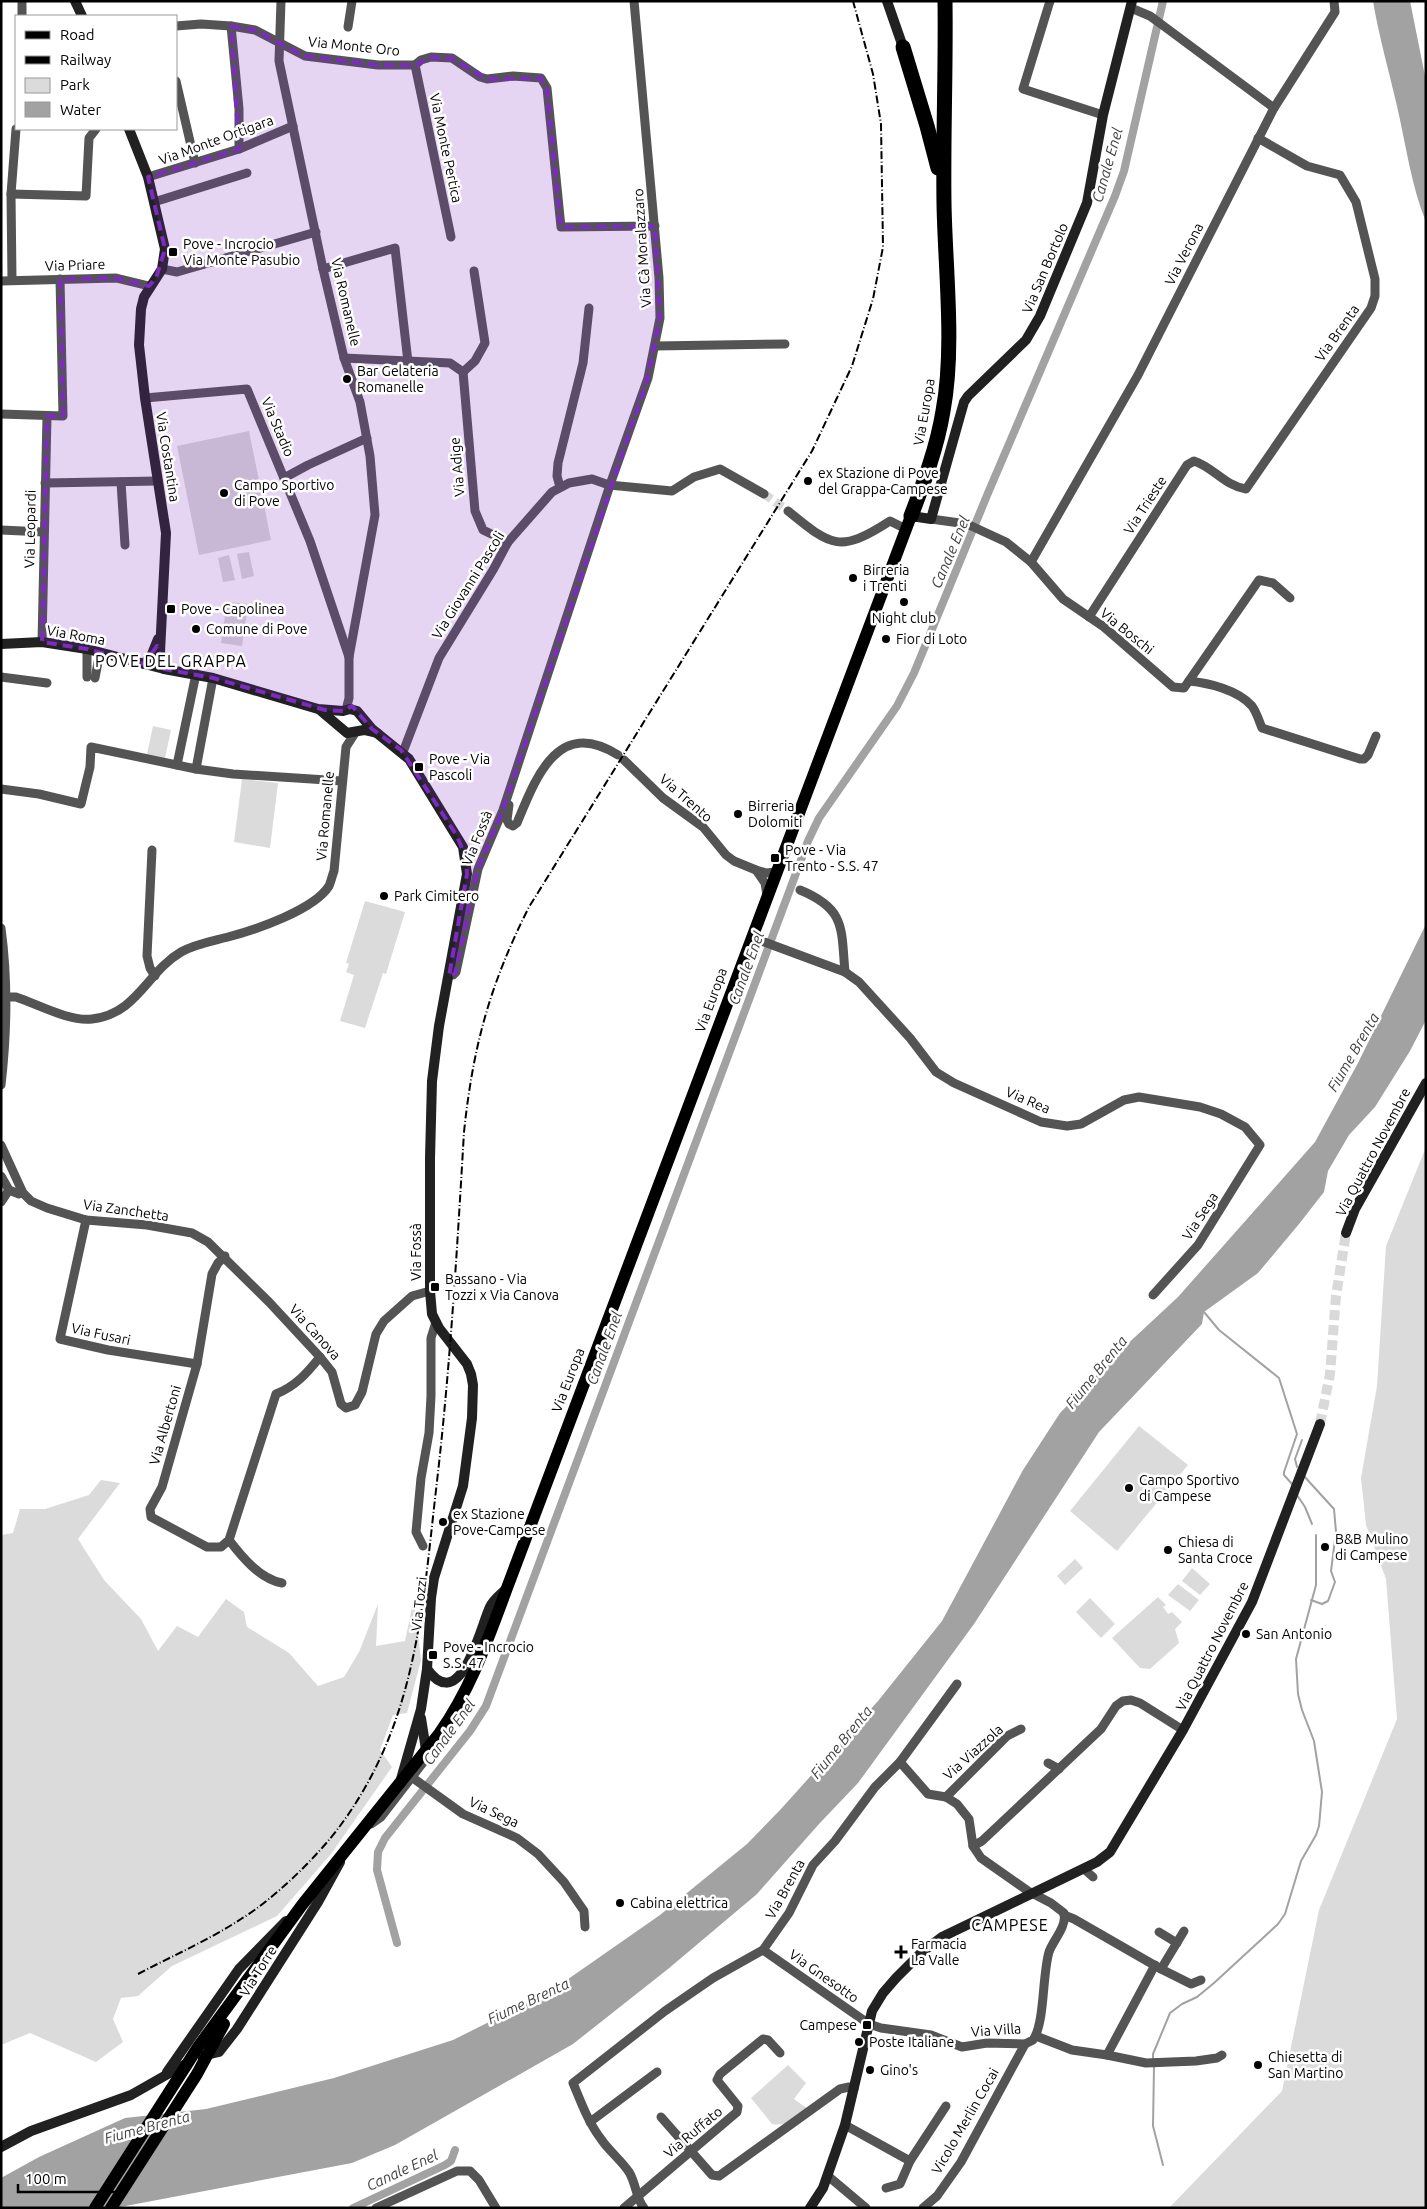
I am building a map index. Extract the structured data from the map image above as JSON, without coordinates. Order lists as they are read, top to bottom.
{
  "streets": {
    "highway": ["Via Europa"],
    "street": [
      "Via Monte Oro",
      "Via Monte Ortigara",
      "Via Monte Pertica",
      "Via Cà Moralazzaro",
      "Via Verona",
      "Via Priare",
      "Via San Bortolo",
      "Via Romanelle",
      "Via Brenta",
      "Via Stadio",
      "Via Costantina",
      "Via Adige",
      "Via Trieste",
      "Via Leopardi",
      "Via Giovanni Pascoli",
      "Via Boschi",
      "Via Roma",
      "Via Trento",
      "Via Fossà",
      "Via Rea",
      "Via Quattro Novembre",
      "Via Zanchetta",
      "Via Sega",
      "Via Canova",
      "Via Fusari",
      "Via Albertoni",
      "Via Tozzi",
      "Via Viazzola",
      "Via Torre",
      "Via Gnesotto",
      "Via Villa",
      "Vicolo Merlin Cocai",
      "Via Ruffato"
    ]
  },
  "crossings": [
    ["Via Monte Oro", "Via Monte Pertica"],
    ["Via Monte Oro", "Via Cà Moralazzaro"],
    ["Via Monte Oro", "Via Romanelle"],
    ["Via Monte Ortigara", "Via Romanelle"],
    ["Via Cà Moralazzaro", "Via Giovanni Pascoli"],
    ["Via Cà Moralazzaro", "Via Fossà"],
    ["Via Verona", "Via Brenta"],
    ["Via Verona", "Via Boschi"],
    ["Via Priare", "Via Costantina"],
    ["Via San Bortolo", "Via Boschi"],
    ["Via Romanelle", "Via Stadio"],
    ["Via Romanelle", "Via Roma"],
    ["Via Brenta", "Via Trieste"],
    ["Via Brenta", "Via Viazzola"],
    ["Via Brenta", "Via Gnesotto"],
    ["Via Europa", "Via Boschi"],
    ["Via Europa", "Via Trento"],
    ["Via Europa", "Via Rea"],
    ["Via Europa", "Via Torre"],
    ["Via Stadio", "Via Costantina"],
    ["Via Costantina", "Via Roma"],
    ["Via Adige", "Via Giovanni Pascoli"],
    ["Via Trieste", "Via Boschi"],
    ["Via Leopardi", "Via Roma"],
    ["Via Giovanni Pascoli", "Via Roma"],
    ["Via Giovanni Pascoli", "Via Fossà"],
    ["Via Roma", "Via Fossà"],
    ["Via Trento", "Via Fossà"],
    ["Via Fossà", "Via Canova"],
    ["Via Fossà", "Via Tozzi"],
    ["Via Rea", "Via Sega"],
    ["Via Quattro Novembre", "Via Gnesotto"],
    ["Via Quattro Novembre", "Via Villa"],
    ["Via Zanchetta", "Via Canova"],
    ["Via Zanchetta", "Via Fusari"],
    ["Via Zanchetta", "Via Albertoni"],
    ["Via Canova", "Via Albertoni"],
    ["Via Fusari", "Via Albertoni"],
    ["Via Gnesotto", "Via Villa"],
    ["Via Villa", "Vicolo Merlin Cocai"]
  ],
  "districts": ["POVE DEL GRAPPA", "CAMPESE"],
  "water": ["Canale Enel", "Fiume Brenta"],
  "places": {
    "transit": [
      "Pove - Incrocio Via Monte Pasubio",
      "Pove - Capolinea",
      "Pove - Via Pascoli",
      "Pove - Via Trento - S.S. 47",
      "Bassano - Via Tozzi x Via Canova",
      "Pove - Incrocio S.S. 47",
      "Campese"
    ],
    "other": [
      "Bar Gelateria Romanelle",
      "ex Stazione di Pove del Grappa-Campese",
      "Campo Sportivo di Pove",
      "Birreria i Trenti",
      "Night club",
      "Comune di Pove",
      "Fior di Loto",
      "Birreria Dolomiti",
      "Park Cimitero",
      "Campo Sportivo di Campese",
      "ex Stazione Pove-Campese",
      "B&B Mulino di Campese",
      "Chiesa di Santa Croce",
      "San Antonio",
      "Cabina elettrica",
      "Poste Italiane",
      "Chiesetta di San Martino",
      "Gino's"
    ],
    "health": ["Farmacia La Valle"]
  },
  "legend": [
    "Road",
    "Railway",
    "Park",
    "Water"
  ],
  "scale_bar": "100 m"
}
